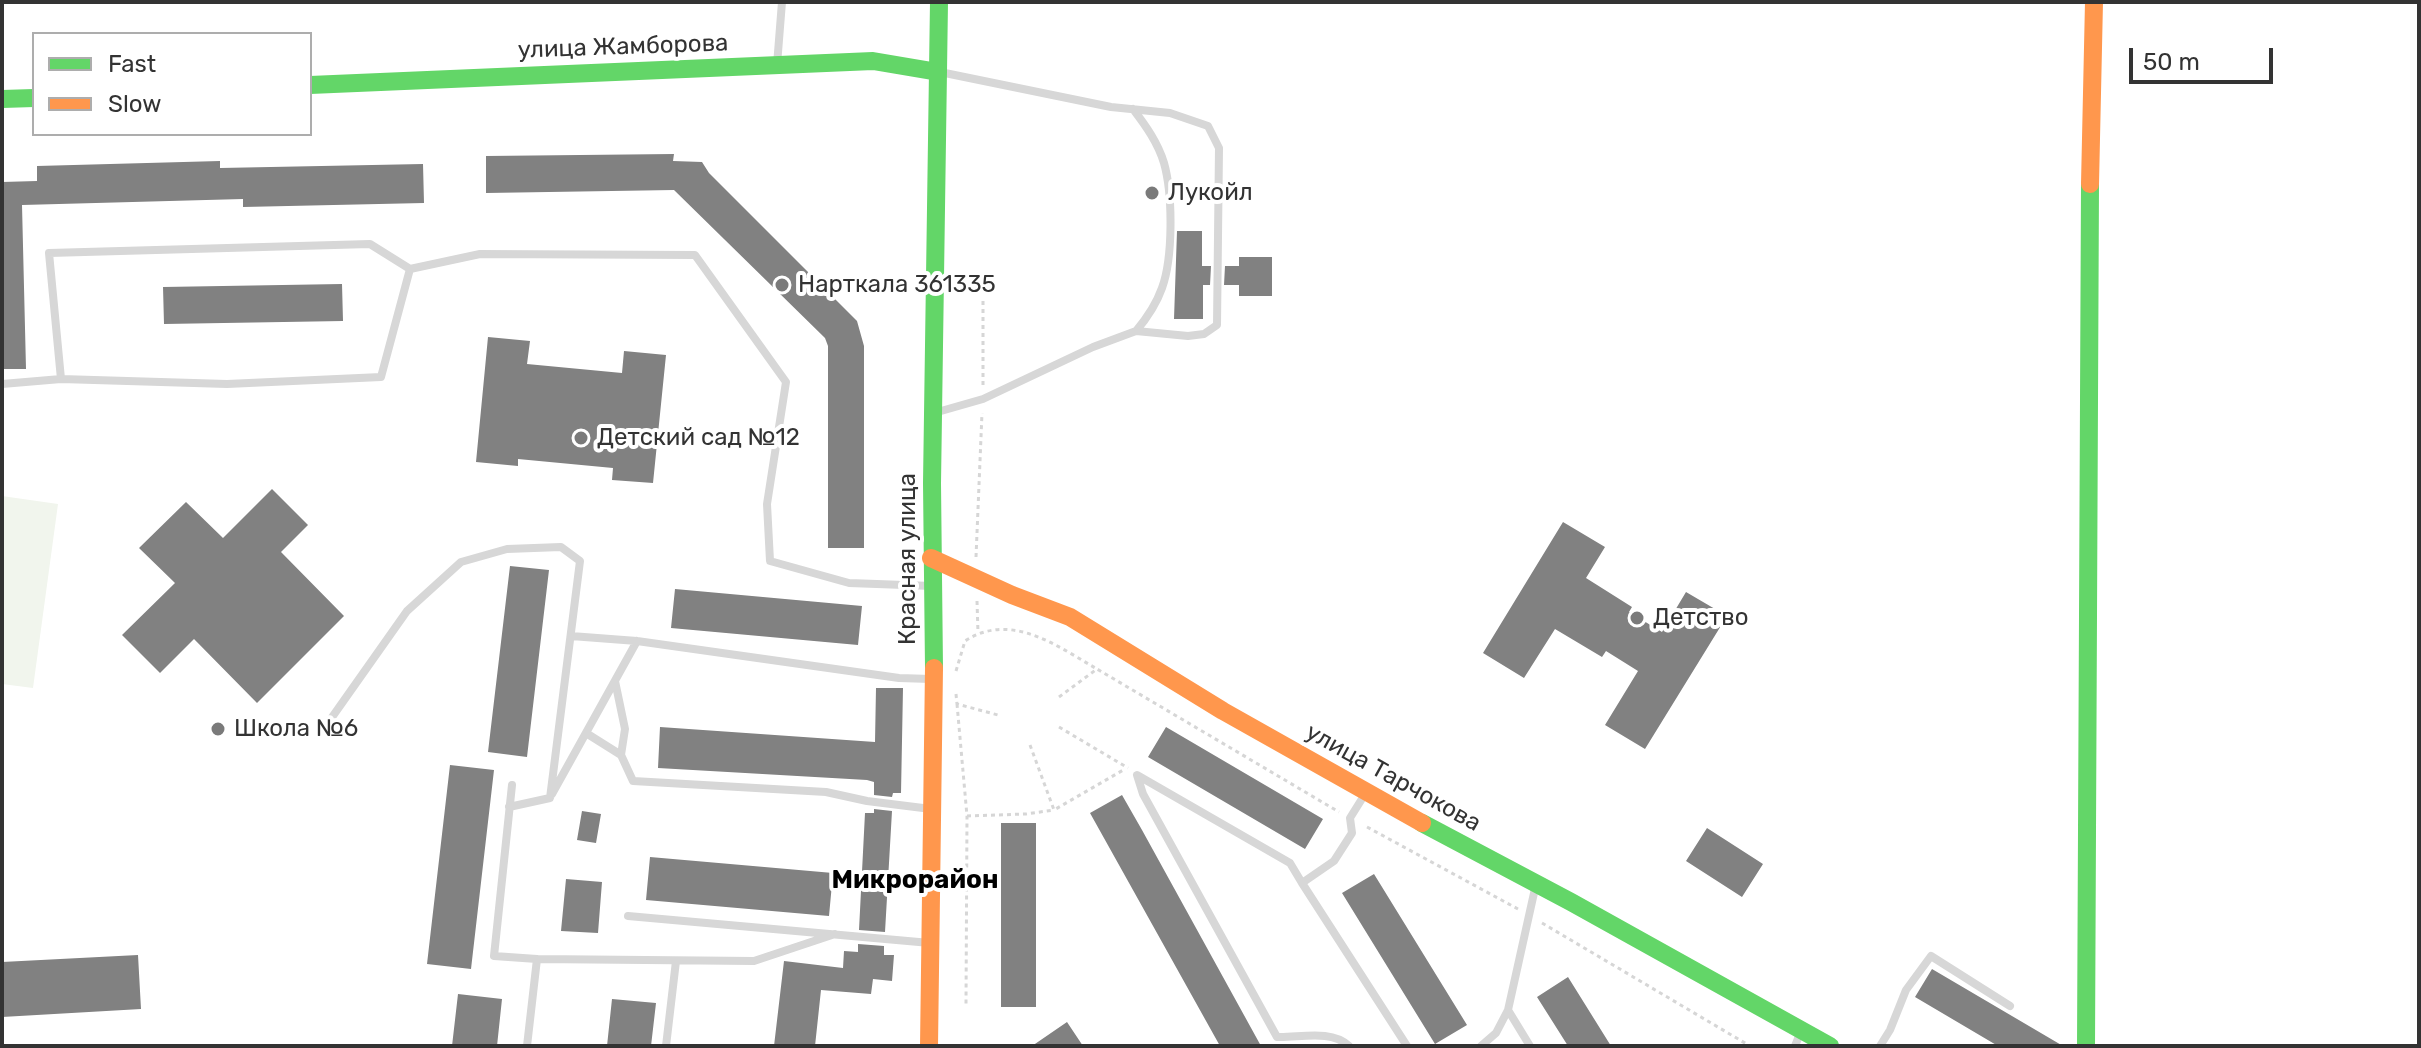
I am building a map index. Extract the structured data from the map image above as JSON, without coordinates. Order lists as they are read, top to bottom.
{
  "streets": {
    "street": ["улица Жамборова", "Красная улица", "улица Тарчокова"]
  },
  "crossings": [
    ["улица Жамборова", "Красная улица"],
    ["Красная улица", "улица Тарчокова"]
  ],
  "districts": ["Микрорайон"],
  "places": [
    "Лукойл",
    "Нарткала 361335",
    "Детский сад №12",
    "Детство",
    "Школа №6"
  ],
  "legend": ["Fast", "Slow"],
  "scale_bar": "50 m"
}
